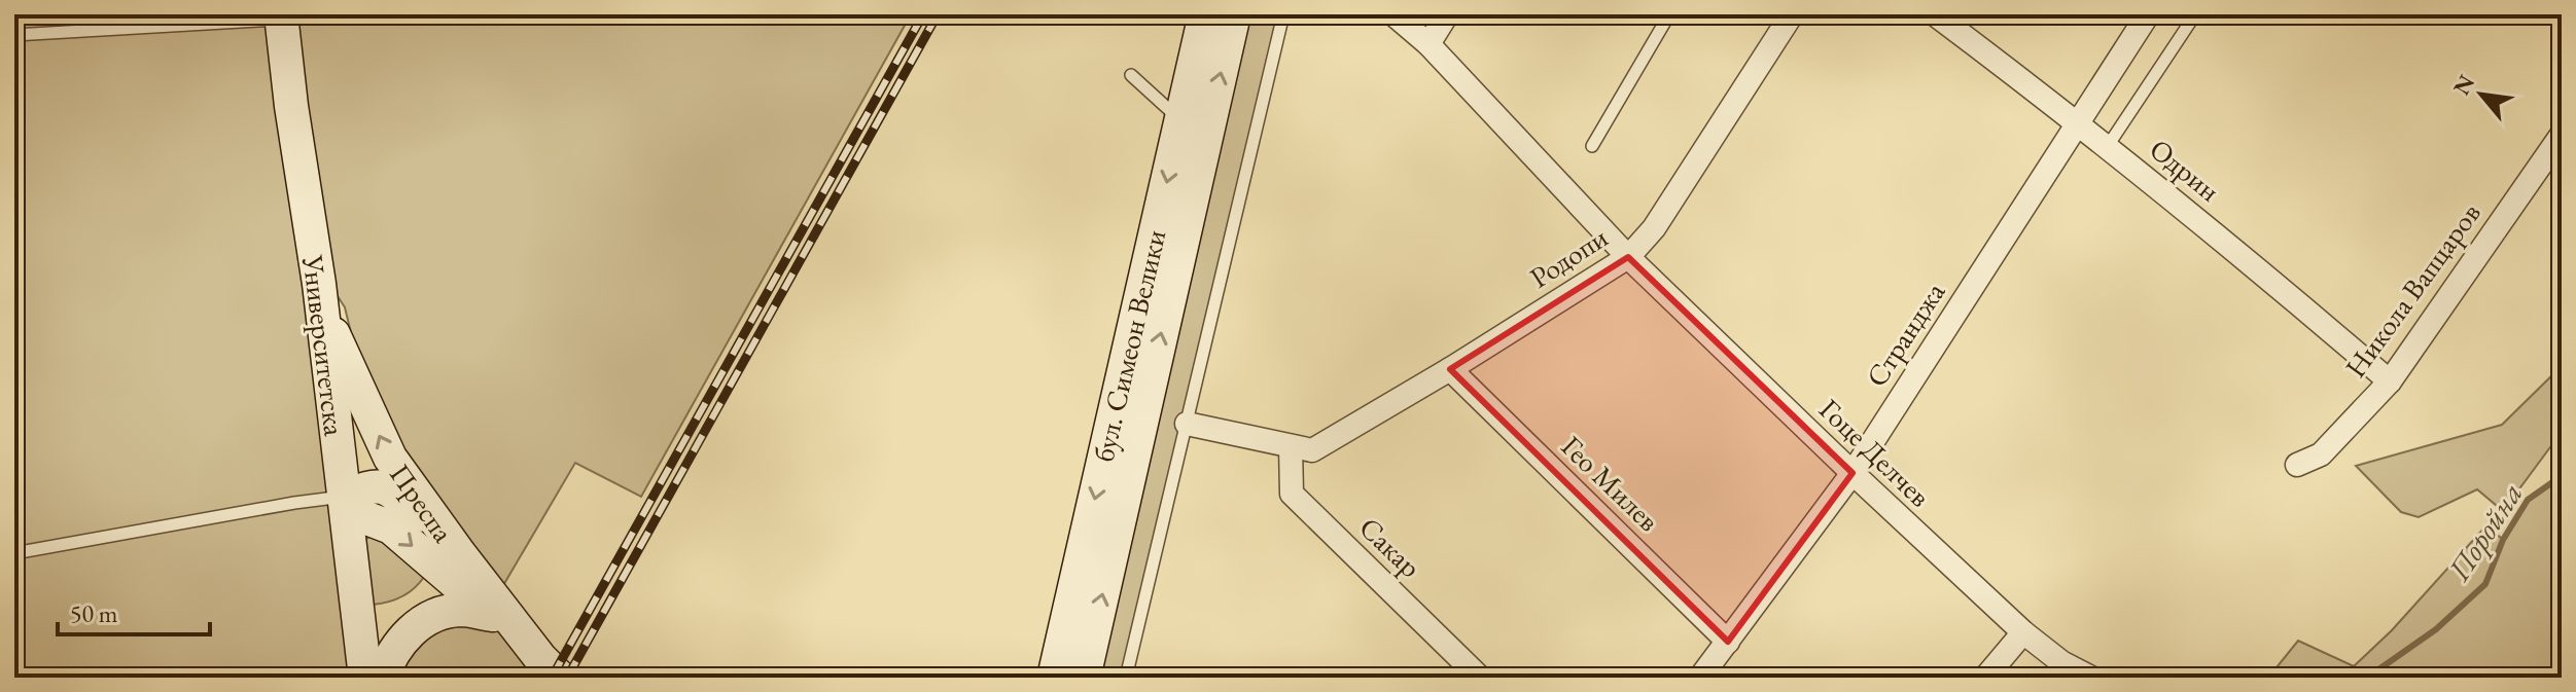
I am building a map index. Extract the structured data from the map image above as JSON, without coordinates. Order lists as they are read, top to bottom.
{
  "streets": {
    "street": [
      "Одрин",
      "Родопи",
      "Никола Вапцаров",
      "Странджа",
      "Университетска",
      "бул. Симеон Велики",
      "Гоце Делчев",
      "Гео Милев",
      "Преспа",
      "Сакар"
    ]
  },
  "crossings": [
    ["Одрин", "Никола Вапцаров"],
    ["Одрин", "Странджа"],
    ["Родопи", "Гоце Делчев"],
    ["Родопи", "Гео Милев"],
    ["Родопи", "Сакар"],
    ["Странджа", "Гоце Делчев"],
    ["Странджа", "Гео Милев"],
    ["Университетска", "Преспа"]
  ],
  "water": ["Поройна"],
  "scale_bar": "50 m",
  "north": "top left"
}
